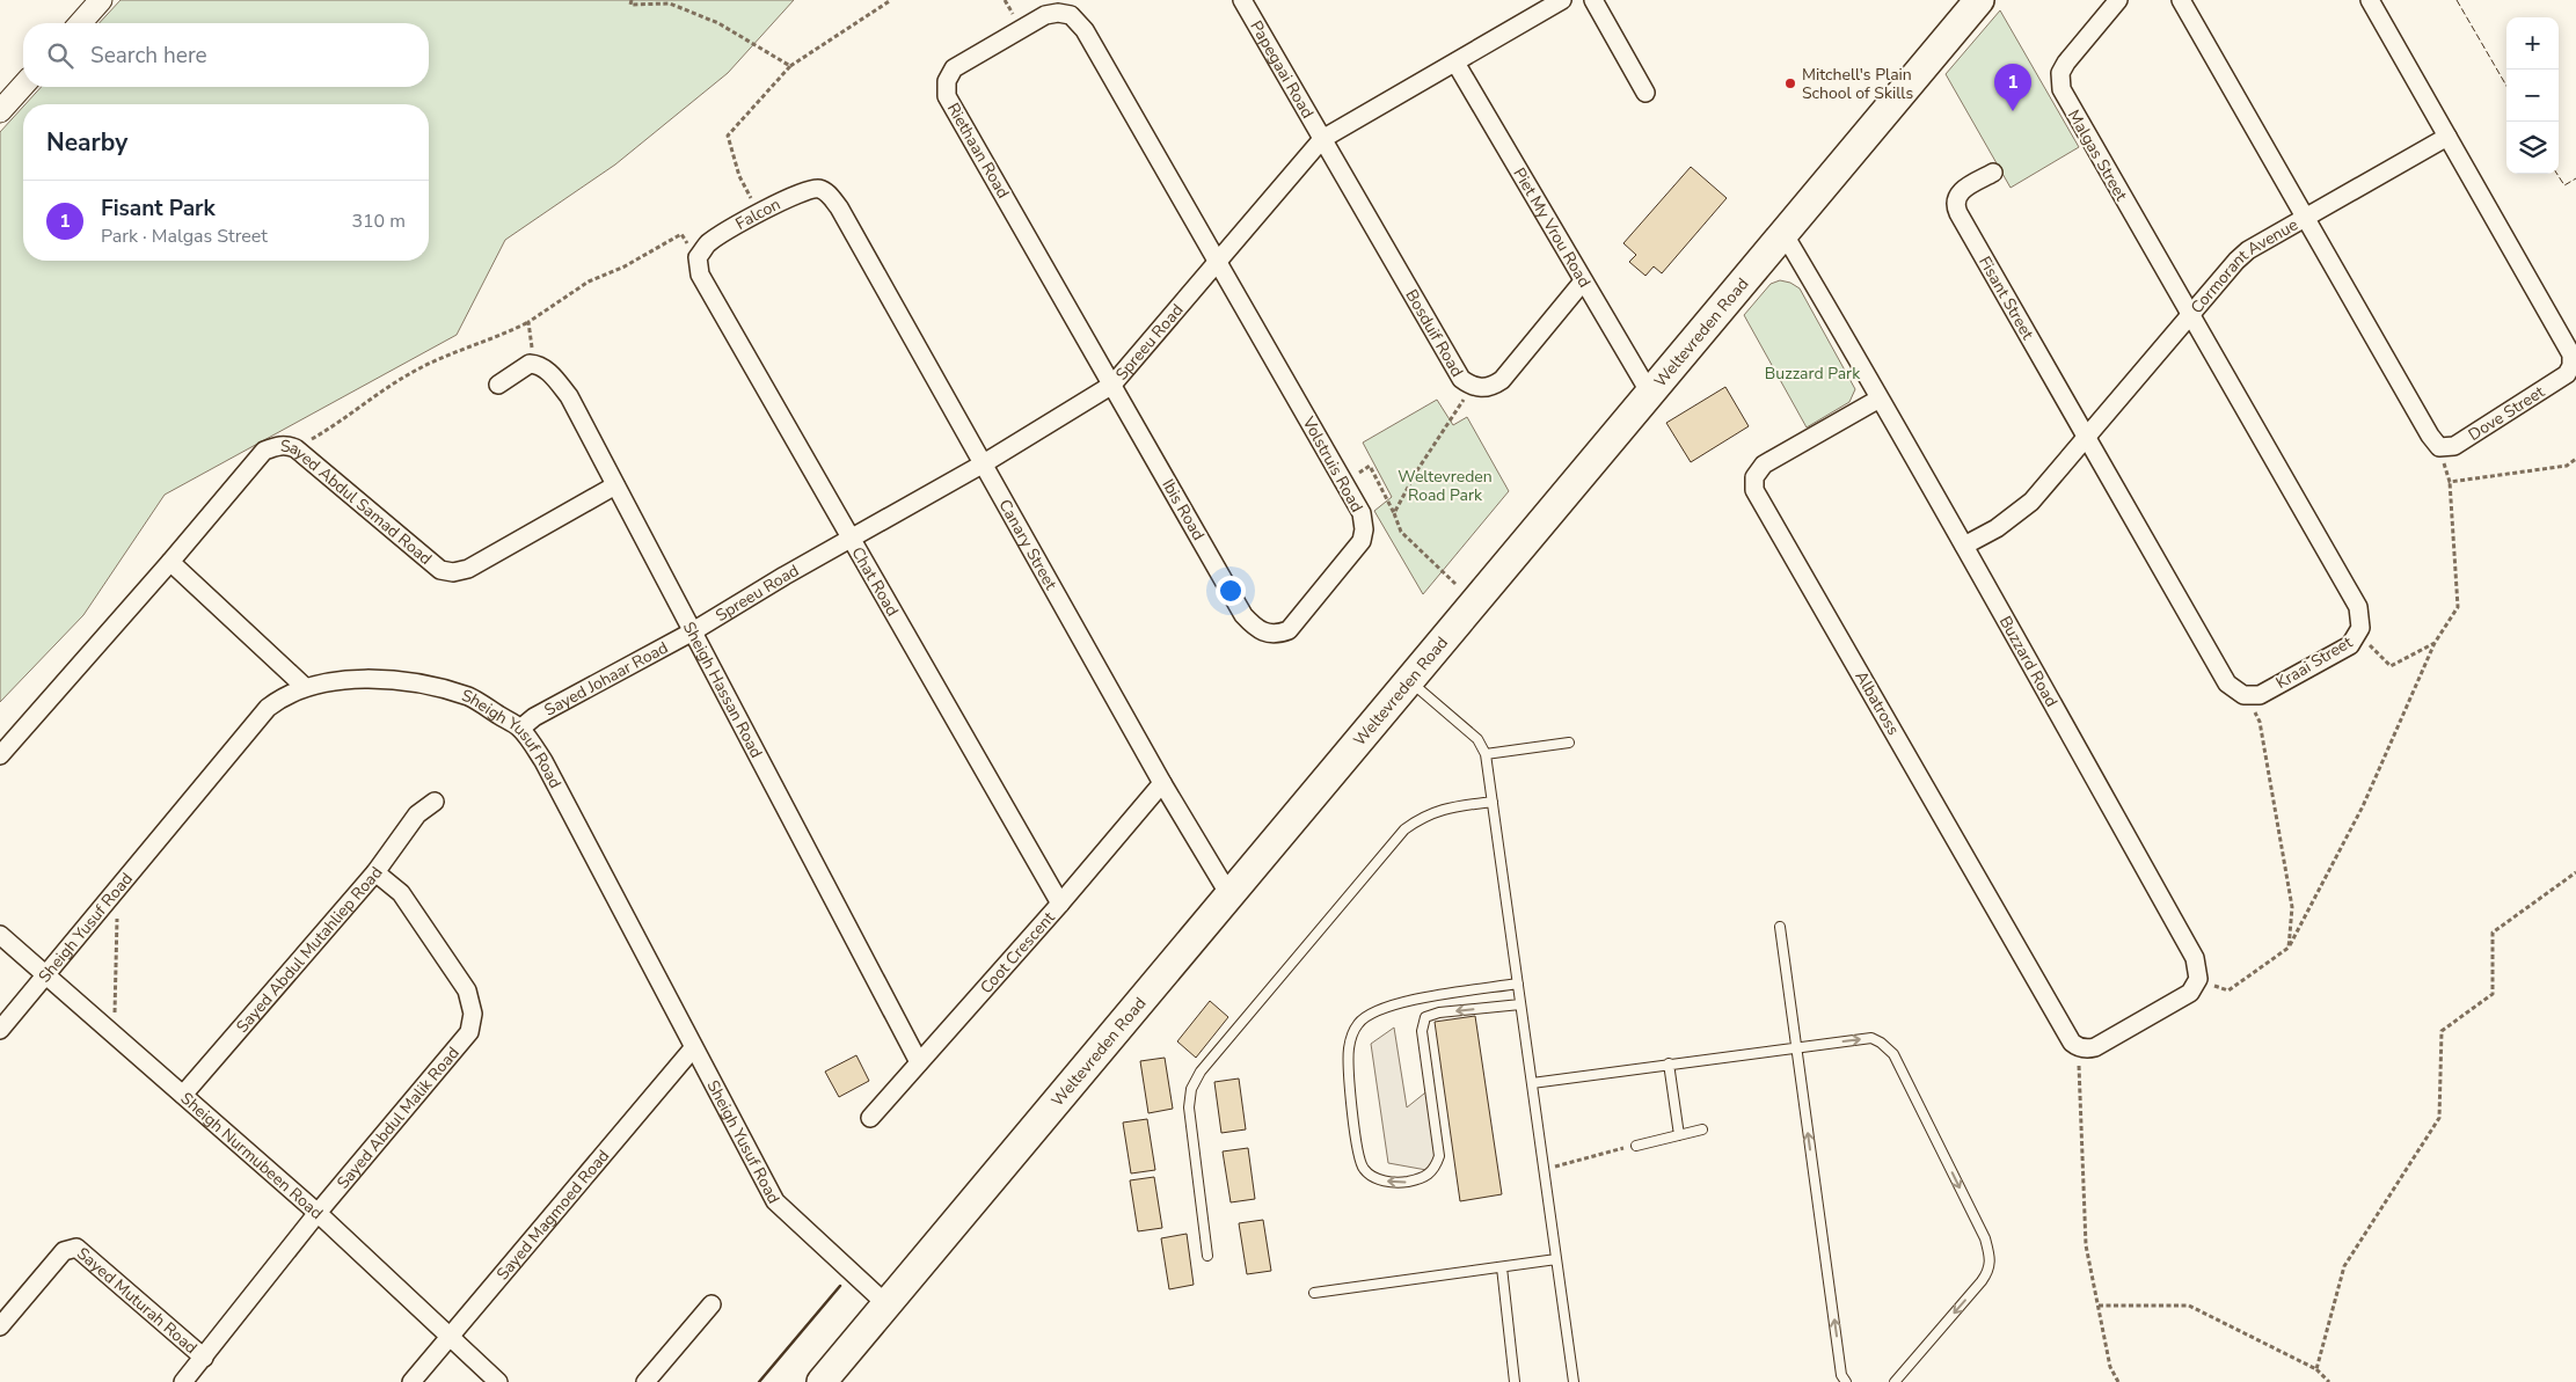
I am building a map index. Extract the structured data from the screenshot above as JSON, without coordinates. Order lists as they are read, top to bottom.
{
  "streets": {
    "main road": ["Weltevreden Road"],
    "street": [
      "Papegaai Road",
      "Riethaan Road",
      "Malgas Street",
      "Falcon",
      "Piet My Vrou Road",
      "Cormorant Avenue",
      "Fisant Street",
      "Bosduif Road",
      "Spreeu Road",
      "Dove Street",
      "Volstruis Road",
      "Sayed Abdul Samad Road",
      "Ibis Road",
      "Canary Street",
      "Chat Road",
      "Buzzard Road",
      "Kraai Street",
      "Sayed Johaar Road",
      "Sheigh Hassan Road",
      "Albatross",
      "Sheigh Yusuf Road",
      "Sayed Abdul Mutahliep Road",
      "Coot Crescent",
      "Sayed Abdul Malik Road",
      "Sheigh Nurmubeen Road",
      "Sayed Magmoed Road",
      "Sayed Muturah Road"
    ]
  },
  "crossings": [
    ["Papegaai Road", "Bosduif Road"],
    ["Papegaai Road", "Spreeu Road"],
    ["Riethaan Road", "Spreeu Road"],
    ["Riethaan Road", "Volstruis Road"],
    ["Riethaan Road", "Ibis Road"],
    ["Malgas Street", "Cormorant Avenue"],
    ["Malgas Street", "Kraai Street"],
    ["Falcon", "Canary Street"],
    ["Falcon", "Chat Road"],
    ["Piet My Vrou Road", "Weltevreden Road"],
    ["Piet My Vrou Road", "Bosduif Road"],
    ["Piet My Vrou Road", "Spreeu Road"],
    ["Cormorant Avenue", "Fisant Street"],
    ["Cormorant Avenue", "Dove Street"],
    ["Cormorant Avenue", "Buzzard Road"],
    ["Cormorant Avenue", "Kraai Street"],
    ["Weltevreden Road", "Canary Street"],
    ["Weltevreden Road", "Buzzard Road"],
    ["Weltevreden Road", "Sheigh Yusuf Road"],
    ["Bosduif Road", "Spreeu Road"],
    ["Spreeu Road", "Volstruis Road"],
    ["Spreeu Road", "Ibis Road"],
    ["Spreeu Road", "Canary Street"],
    ["Spreeu Road", "Chat Road"],
    ["Spreeu Road", "Sayed Johaar Road"],
    ["Spreeu Road", "Sheigh Hassan Road"],
    ["Volstruis Road", "Ibis Road"],
    ["Sayed Abdul Samad Road", "Sheigh Hassan Road"],
    ["Canary Street", "Coot Crescent"],
    ["Chat Road", "Coot Crescent"],
    ["Buzzard Road", "Albatross"],
    ["Sayed Johaar Road", "Sheigh Hassan Road"],
    ["Sayed Johaar Road", "Sheigh Yusuf Road"],
    ["Sheigh Hassan Road", "Coot Crescent"],
    ["Sheigh Yusuf Road", "Sheigh Nurmubeen Road"],
    ["Sheigh Yusuf Road", "Sayed Magmoed Road"],
    ["Sayed Abdul Mutahliep Road", "Sayed Abdul Malik Road"],
    ["Sayed Abdul Mutahliep Road", "Sheigh Nurmubeen Road"],
    ["Sayed Abdul Malik Road", "Sheigh Nurmubeen Road"],
    ["Sayed Abdul Malik Road", "Sayed Muturah Road"],
    ["Sheigh Nurmubeen Road", "Sayed Magmoed Road"]
  ],
  "parks": ["Buzzard Park", "Weltevreden Road Park"],
  "places": ["Mitchell's Plain School of Skills"],
  "page": {
    "map_buttons": ["+", "−"],
    "search": "Search here",
    "pins": "1",
    "heading": "Nearby",
    "list": [
      {
        "mark": "1",
        "name": "Fisant Park",
        "note": "Park · Malgas Street",
        "value": "310 m"
      }
    ]
  }
}
